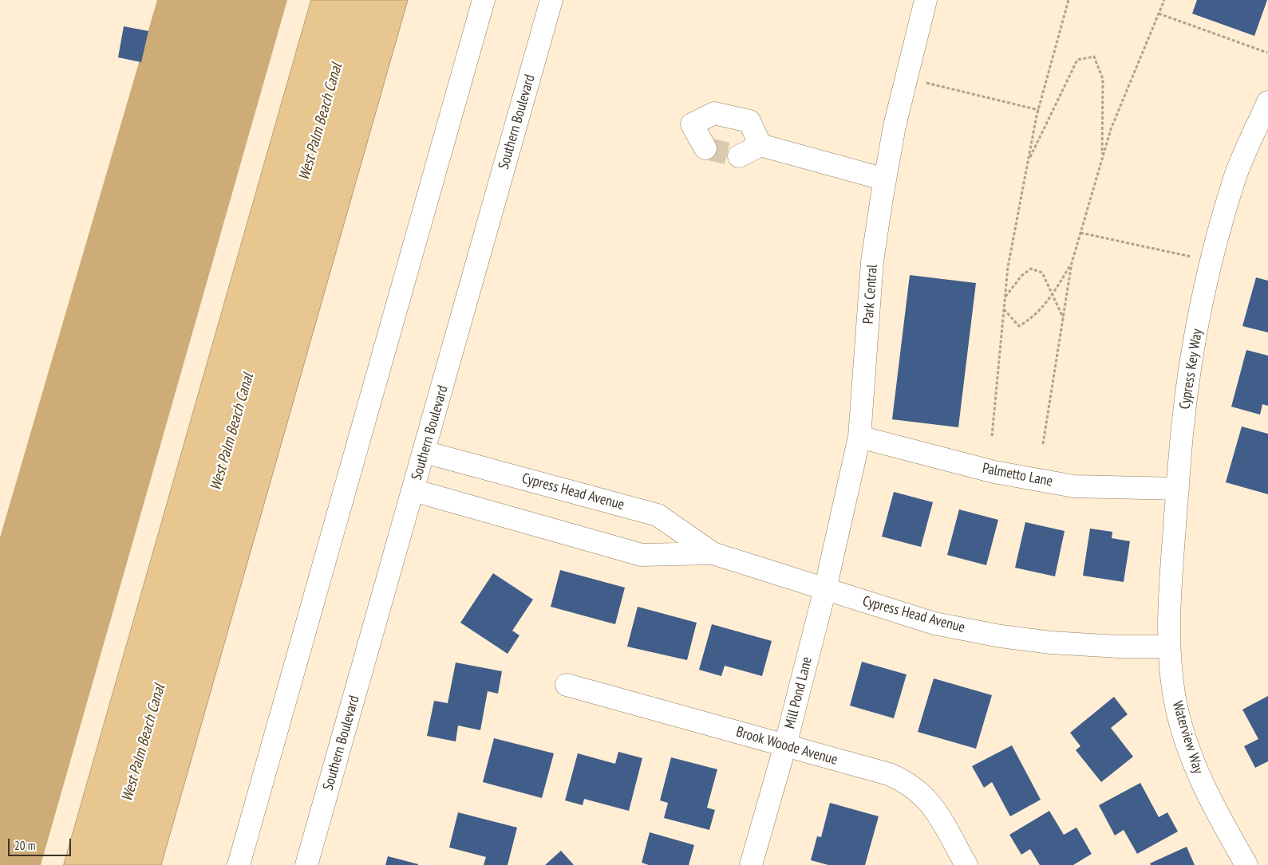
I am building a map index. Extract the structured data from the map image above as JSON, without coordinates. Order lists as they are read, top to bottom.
{
  "streets": {
    "main road": [
      "Southern Boulevard",
      "Park Central",
      "Cypress Key Way",
      "Palmetto Lane",
      "Cypress Head Avenue",
      "Mill Pond Lane",
      "Waterview Way",
      "Brook Woode Avenue"
    ]
  },
  "crossings": [
    ["Southern Boulevard", "Cypress Head Avenue"],
    ["Park Central", "Palmetto Lane"],
    ["Park Central", "Cypress Head Avenue"],
    ["Park Central", "Mill Pond Lane"],
    ["Cypress Key Way", "Palmetto Lane"],
    ["Cypress Key Way", "Cypress Head Avenue"],
    ["Cypress Key Way", "Waterview Way"],
    ["Cypress Head Avenue", "Mill Pond Lane"],
    ["Cypress Head Avenue", "Waterview Way"],
    ["Mill Pond Lane", "Brook Woode Avenue"]
  ],
  "water": ["West Palm Beach Canal"],
  "scale_bar": "20 m"
}
